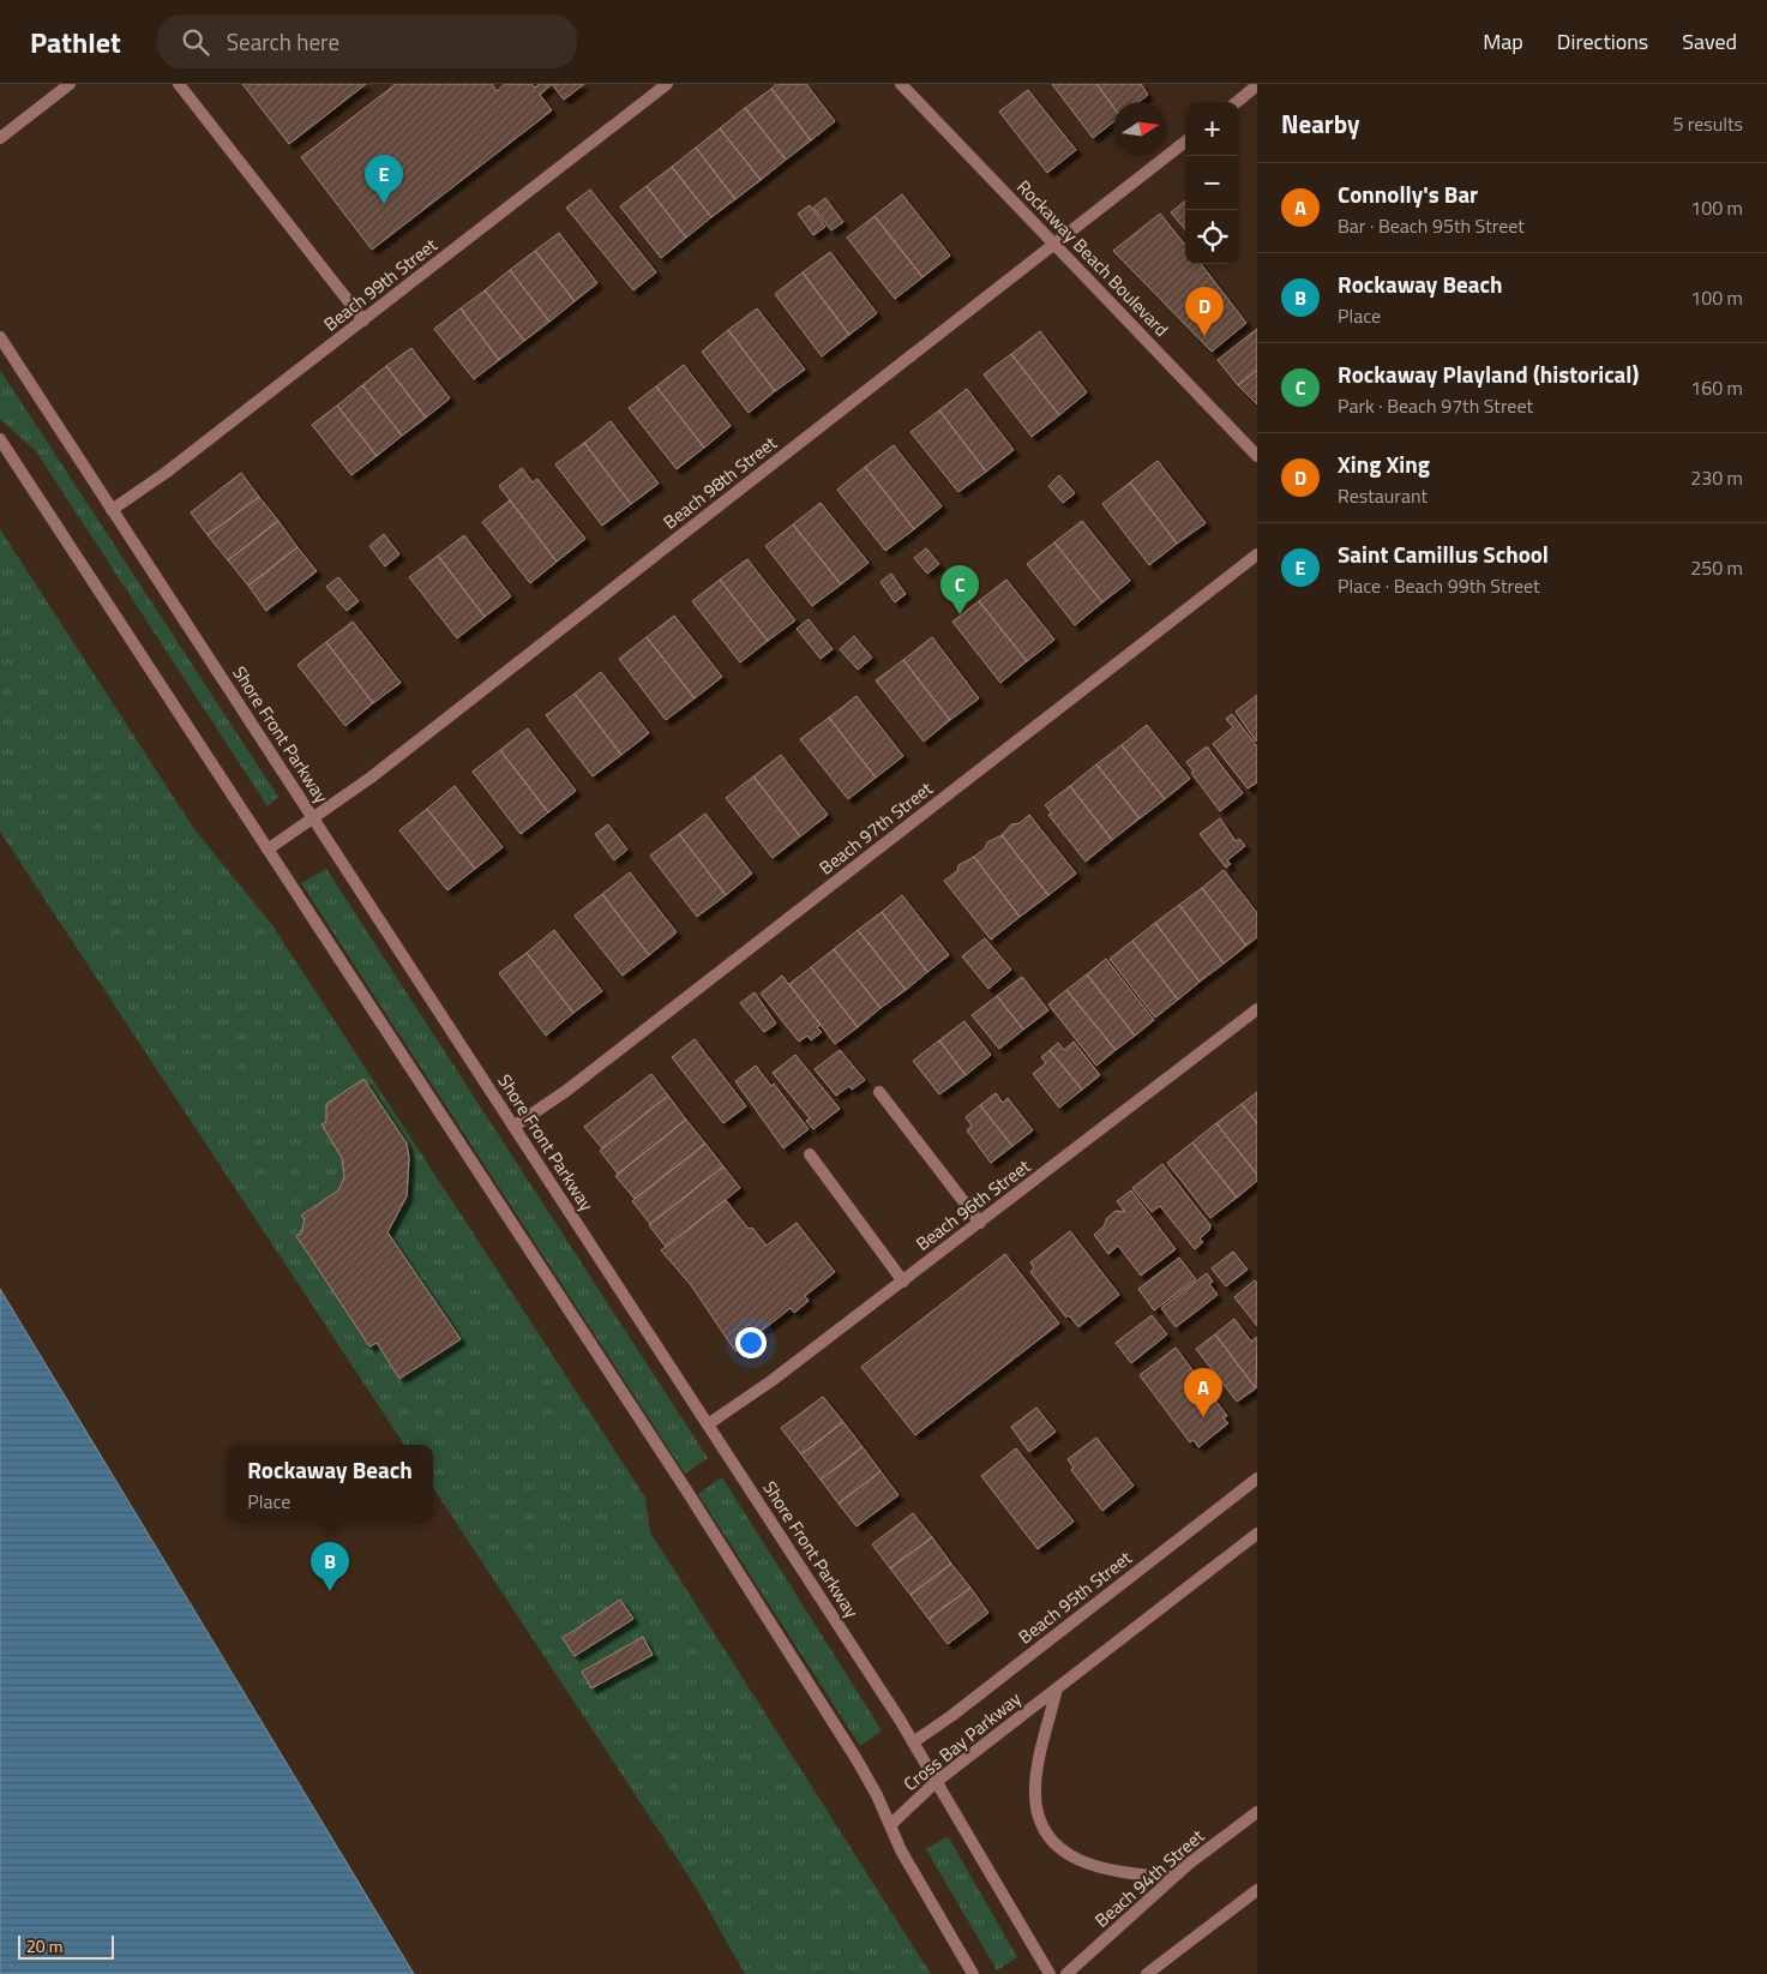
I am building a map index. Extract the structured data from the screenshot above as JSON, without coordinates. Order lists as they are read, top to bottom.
{
  "streets": {
    "street": [
      "Rockaway Beach Boulevard",
      "Beach 99th Street",
      "Beach 98th Street",
      "Shore Front Parkway",
      "Beach 97th Street",
      "Beach 96th Street",
      "Beach 95th Street",
      "Cross Bay Parkway",
      "Beach 94th Street"
    ]
  },
  "crossings": [
    ["Rockaway Beach Boulevard", "Beach 98th Street"],
    ["Beach 99th Street", "Shore Front Parkway"],
    ["Beach 98th Street", "Shore Front Parkway"],
    ["Shore Front Parkway", "Beach 97th Street"],
    ["Shore Front Parkway", "Beach 96th Street"],
    ["Shore Front Parkway", "Beach 95th Street"],
    ["Shore Front Parkway", "Cross Bay Parkway"]
  ],
  "scale_bar": "20 m",
  "north": "right",
  "page": {
    "header": "Pathlet",
    "search": "Search here",
    "nav": ["Map", "Directions", "Saved"],
    "heading": ["Nearby", "5 results"],
    "map_buttons": ["+", "−"],
    "pins": [
      "E",
      "D",
      "C",
      "A",
      "B"
    ],
    "list": [
      {
        "mark": "A",
        "name": "Connolly's Bar",
        "note": "Bar · Beach 95th Street",
        "value": "100 m"
      },
      {
        "mark": "B",
        "name": "Rockaway Beach",
        "note": "Place",
        "value": "100 m"
      },
      {
        "mark": "C",
        "name": "Rockaway Playland (historical)",
        "note": "Park · Beach 97th Street",
        "value": "160 m"
      },
      {
        "mark": "D",
        "name": "Xing Xing",
        "note": "Restaurant",
        "value": "230 m"
      },
      {
        "mark": "E",
        "name": "Saint Camillus School",
        "note": "Place · Beach 99th Street",
        "value": "250 m"
      }
    ],
    "popup": ["Rockaway Beach", "Place"],
    "scale": "20 m"
  }
}
